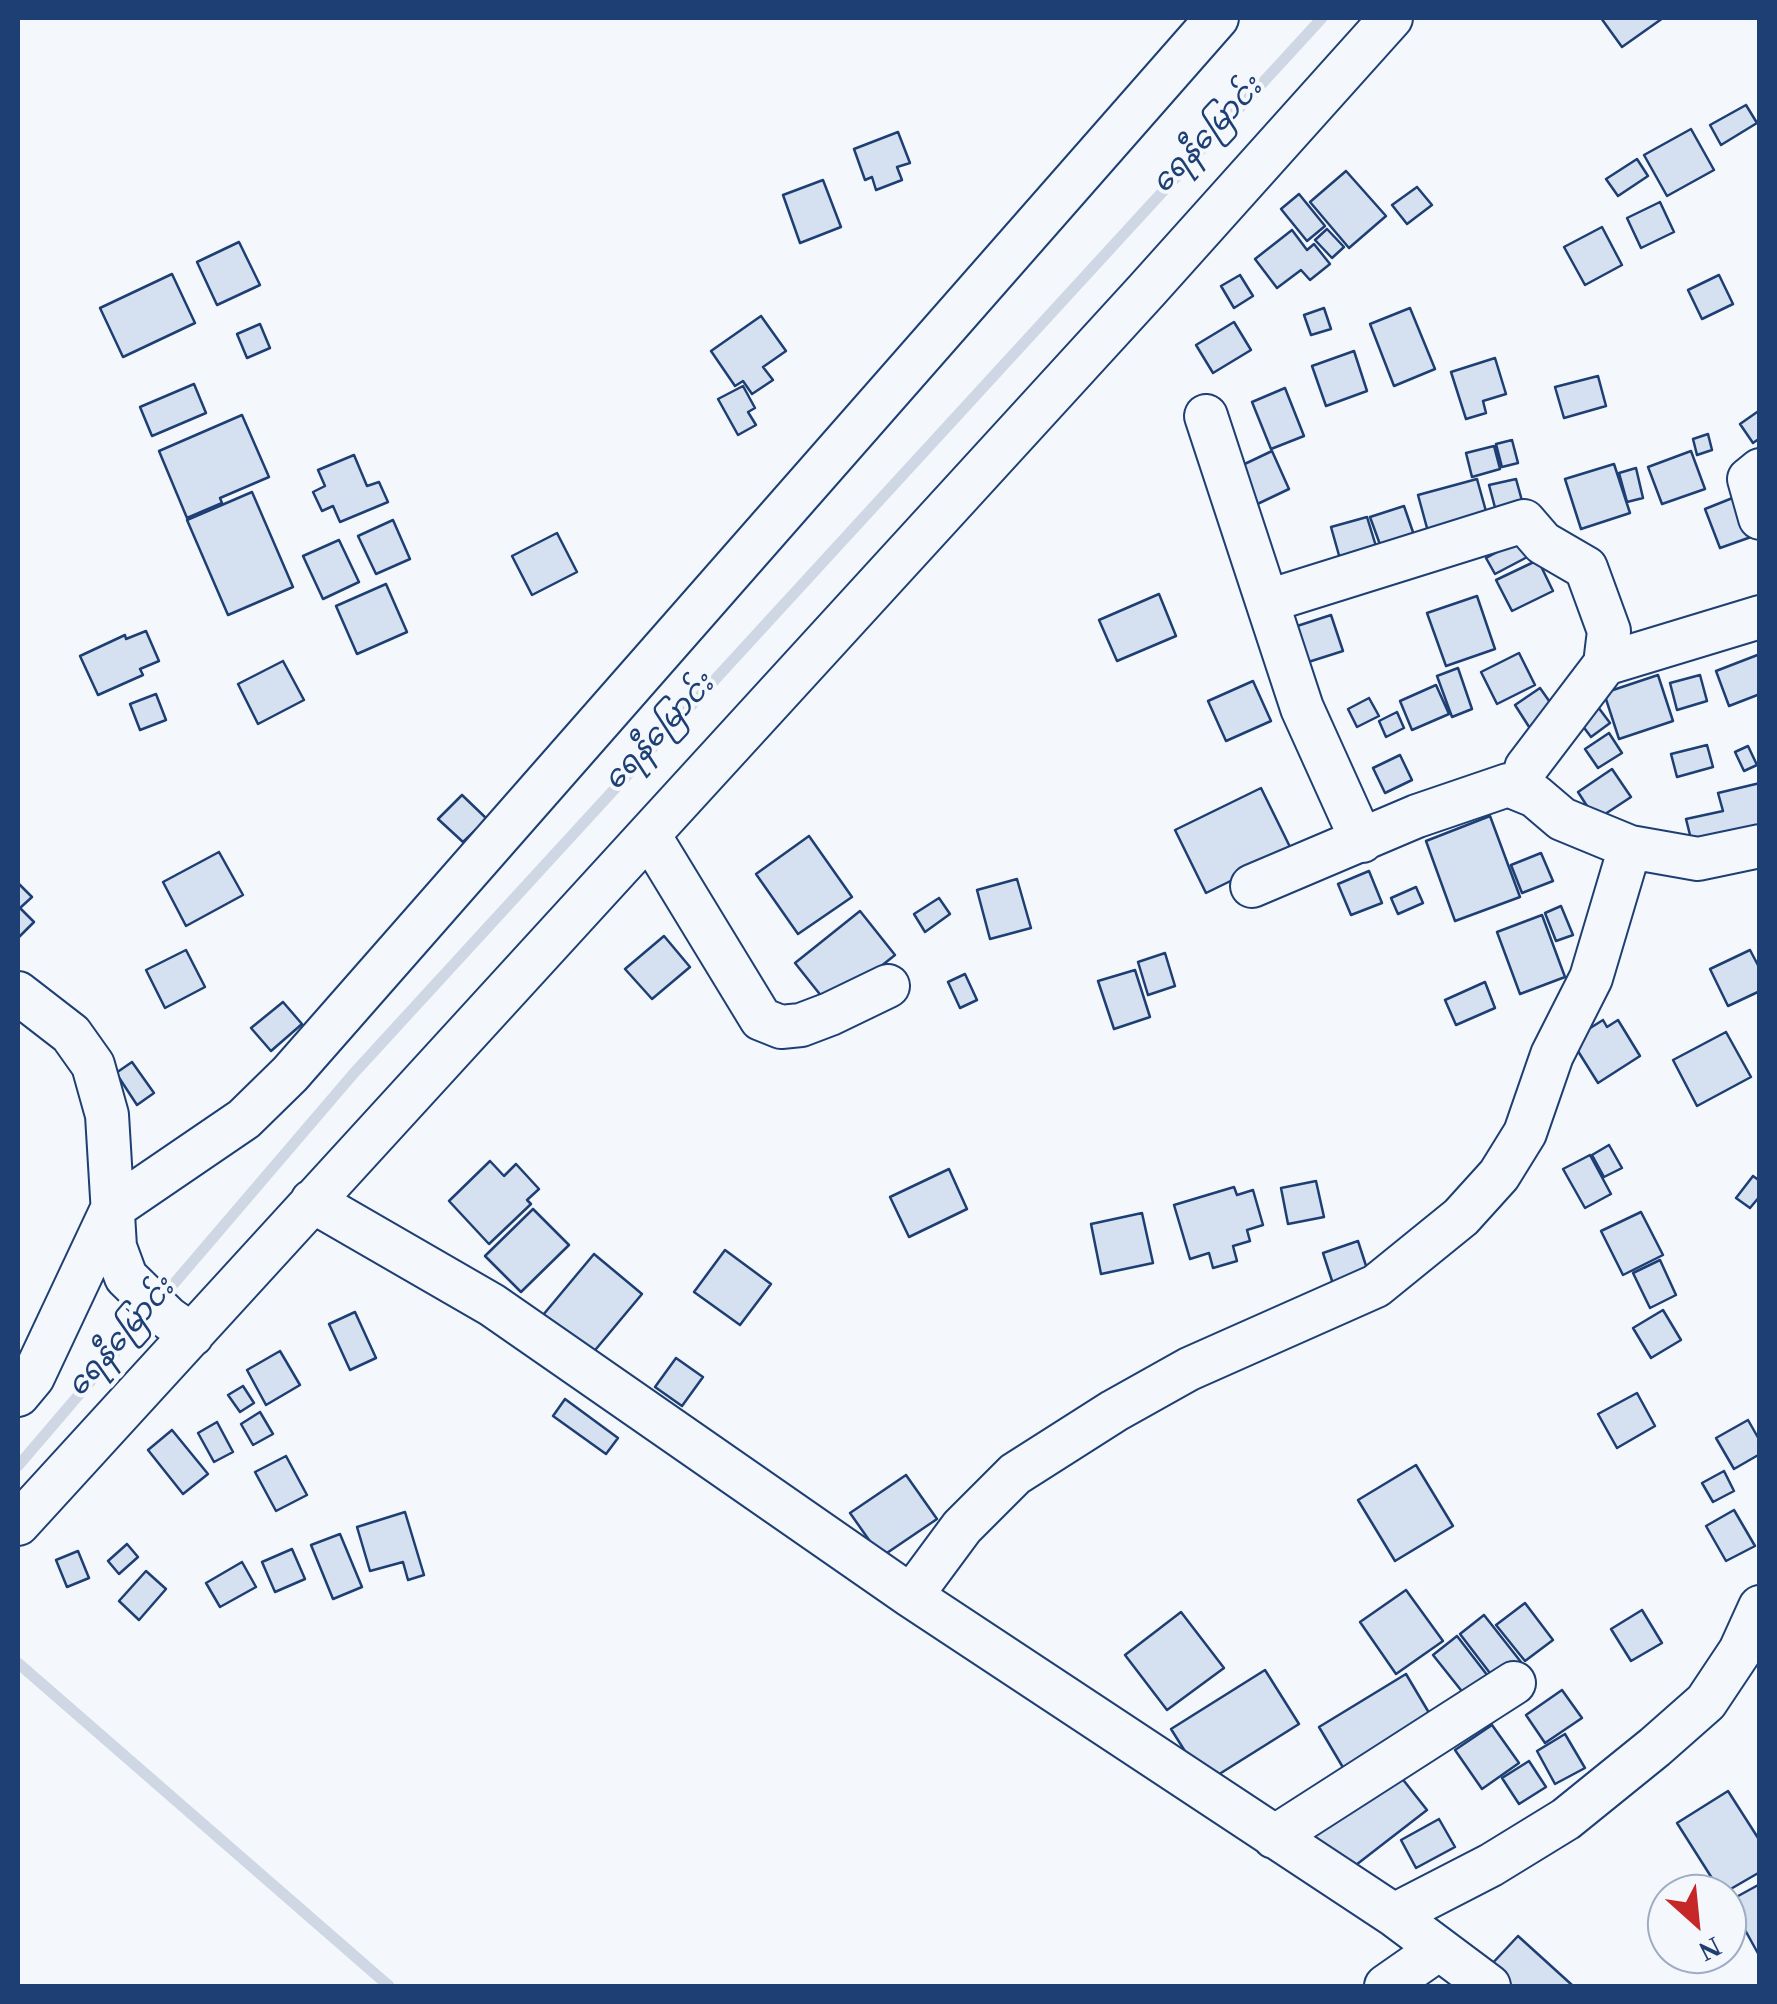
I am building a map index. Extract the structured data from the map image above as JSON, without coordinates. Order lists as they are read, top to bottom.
{
  "water": ["ရေနီမြောင်း"],
  "north": "bottom right"
}
